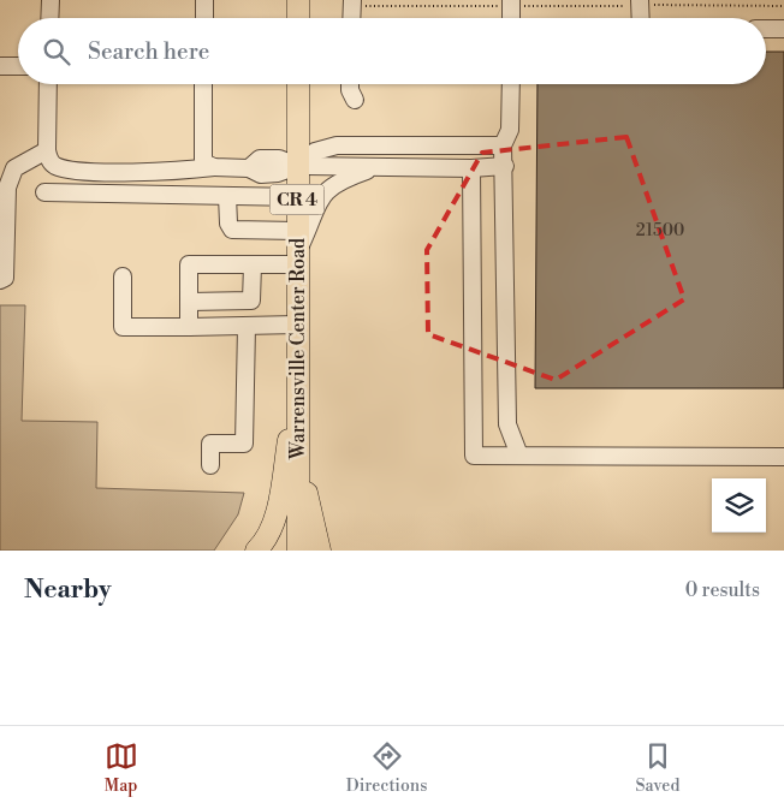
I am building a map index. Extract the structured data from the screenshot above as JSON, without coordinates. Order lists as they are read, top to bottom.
{
  "streets": {
    "main road": ["CR 4", "Warrensville Center Road"]
  },
  "house_numbers": ["21500"],
  "page": {
    "search": "Search here",
    "heading": ["Nearby", "0 results"],
    "nav": ["Map", "Directions", "Saved"]
  }
}
